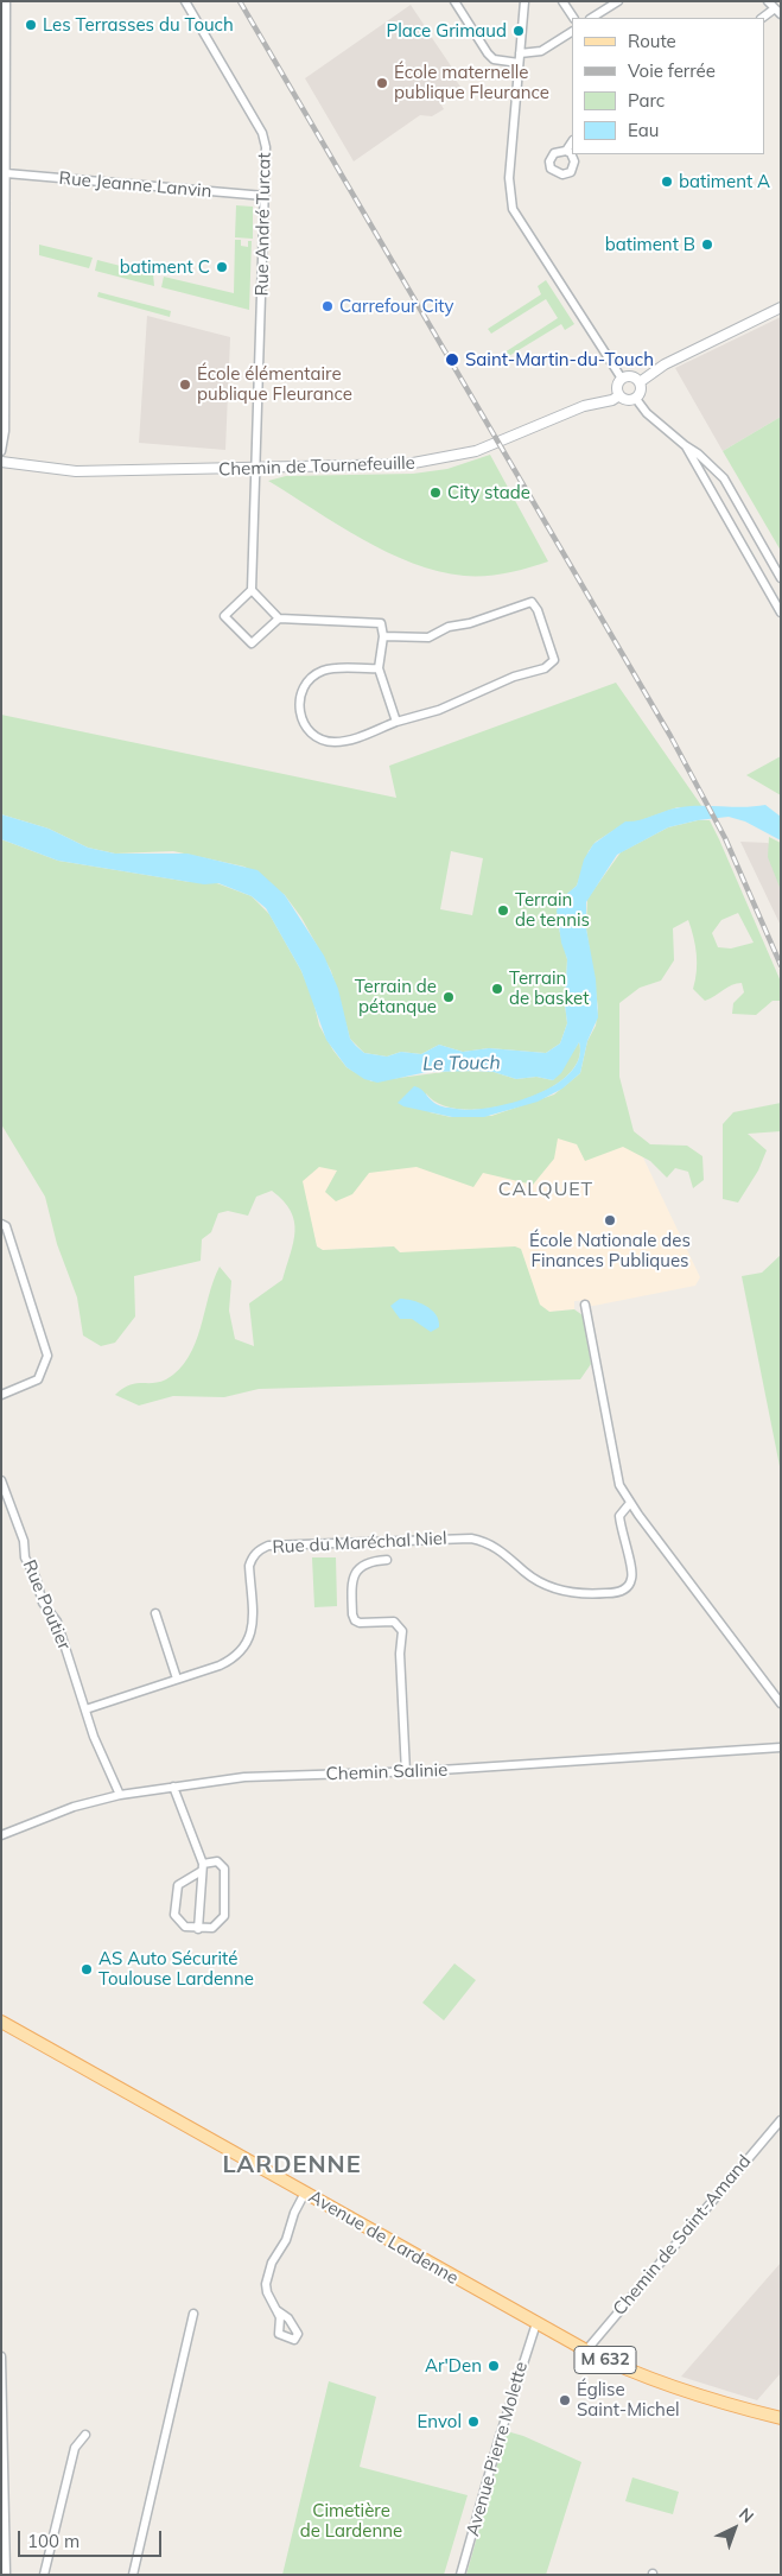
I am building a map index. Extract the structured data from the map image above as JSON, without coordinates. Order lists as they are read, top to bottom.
{
  "streets": {
    "main road": ["Avenue de Lardenne", "M 632"],
    "street": [
      "Rue Jeanne Lanvin",
      "Rue André Turcat",
      "Chemin de Tournefeuille",
      "Rue du Maréchal Niel",
      "Rue Poutier",
      "Chemin Salinie",
      "Chemin de Saint-Amand",
      "Avenue Pierre Molette"
    ]
  },
  "crossings": [
    ["Rue Jeanne Lanvin", "Rue André Turcat"],
    ["Rue André Turcat", "Chemin de Tournefeuille"],
    ["Rue du Maréchal Niel", "Rue Poutier"],
    ["Rue Poutier", "Chemin Salinie"],
    ["Chemin de Saint-Amand", "Avenue de Lardenne"],
    ["Avenue de Lardenne", "Avenue Pierre Molette"]
  ],
  "districts": ["CALQUET", "LARDENNE"],
  "water": ["Le Touch"],
  "parks": ["Cimetière de Lardenne"],
  "places": [
    "Les Terrasses du Touch",
    "Place Grimaud",
    "École maternelle publique Fleurance",
    "batiment A",
    "batiment B",
    "batiment C",
    "Carrefour City",
    "Saint-Martin-du-Touch",
    "École élémentaire publique Fleurance",
    "City stade",
    "Terrain de tennis",
    "Terrain de basket",
    "Terrain de pétanque",
    "École Nationale des Finances Publiques",
    "AS Auto Sécurité Toulouse Lardenne",
    "Ar'Den",
    "Église Saint-Michel",
    "Envol"
  ],
  "legend": [
    "Route",
    "Voie ferrée",
    "Parc",
    "Eau"
  ],
  "scale_bar": "100 m",
  "north": "top right"
}
